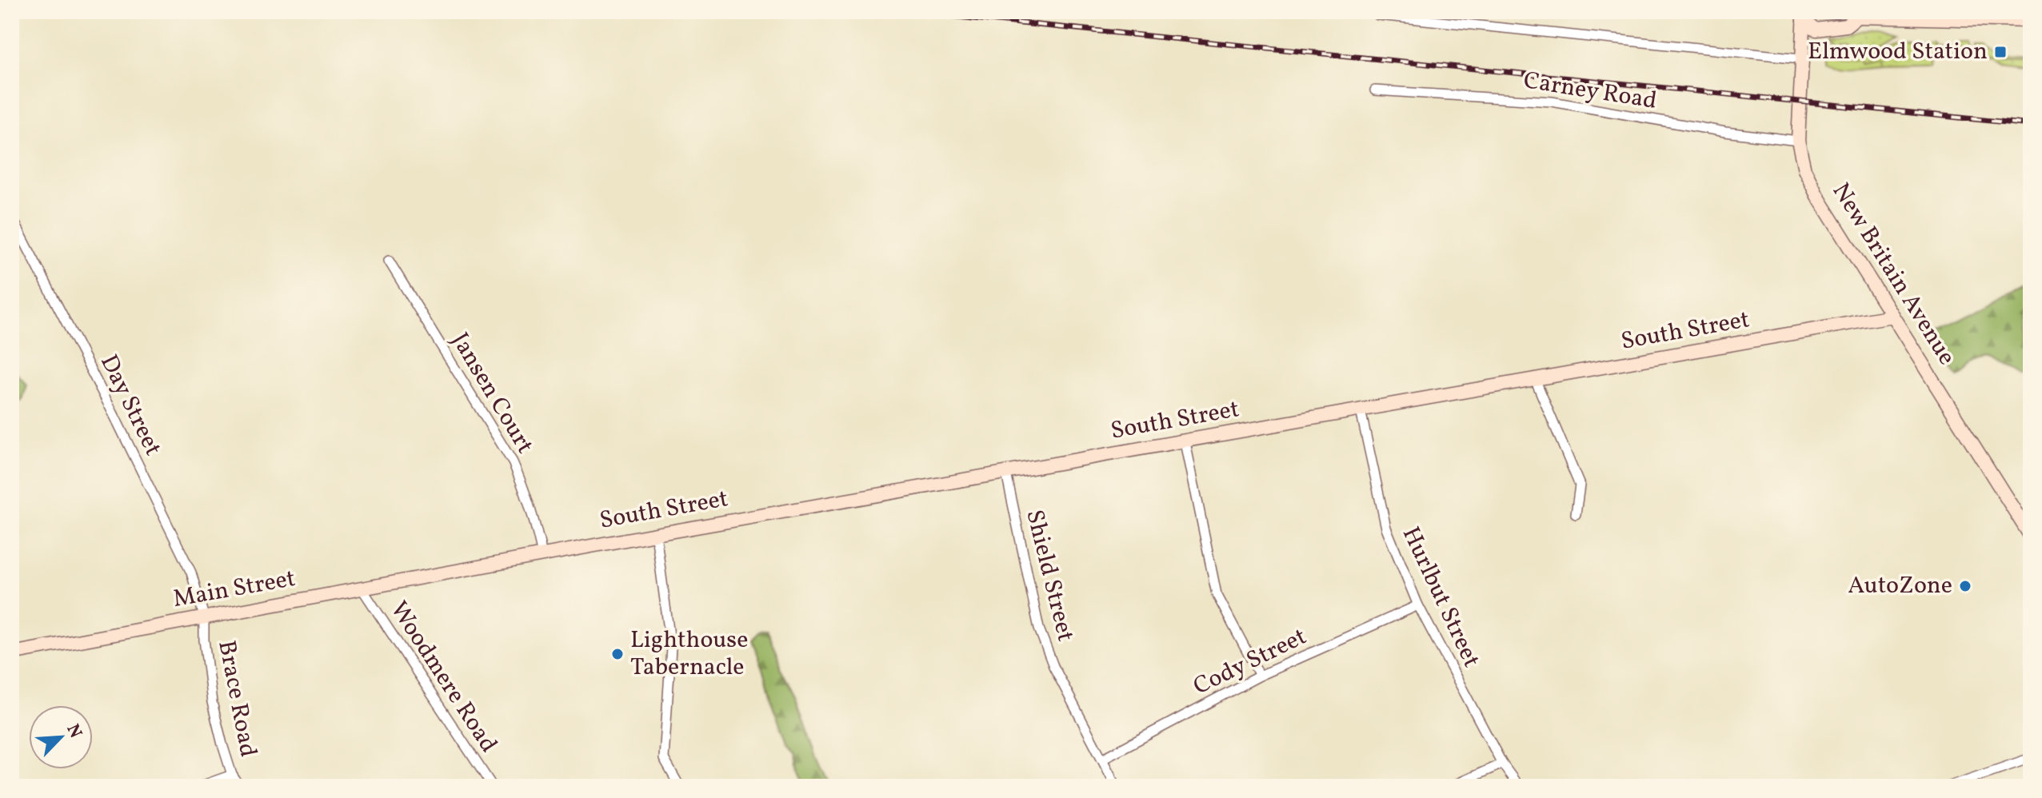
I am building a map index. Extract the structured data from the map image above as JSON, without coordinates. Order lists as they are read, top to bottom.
{
  "streets": {
    "street": [
      "Carney Road",
      "New Britain Avenue",
      "South Street",
      "Jansen Court",
      "Day Street",
      "Shield Street",
      "Main Street",
      "Hurlbut Street",
      "Cody Street",
      "Woodmere Road",
      "Brace Road"
    ]
  },
  "crossings": [
    ["Carney Road", "New Britain Avenue"],
    ["New Britain Avenue", "South Street"],
    ["South Street", "Jansen Court"],
    ["South Street", "Shield Street"],
    ["South Street", "Main Street"],
    ["South Street", "Hurlbut Street"],
    ["Day Street", "Main Street"],
    ["Day Street", "Brace Road"],
    ["Shield Street", "Cody Street"],
    ["Main Street", "Woodmere Road"],
    ["Main Street", "Brace Road"],
    ["Hurlbut Street", "Cody Street"]
  ],
  "places": {
    "transit": ["Elmwood Station"],
    "other": ["AutoZone", "Lighthouse Tabernacle"]
  },
  "north": "top right"
}
